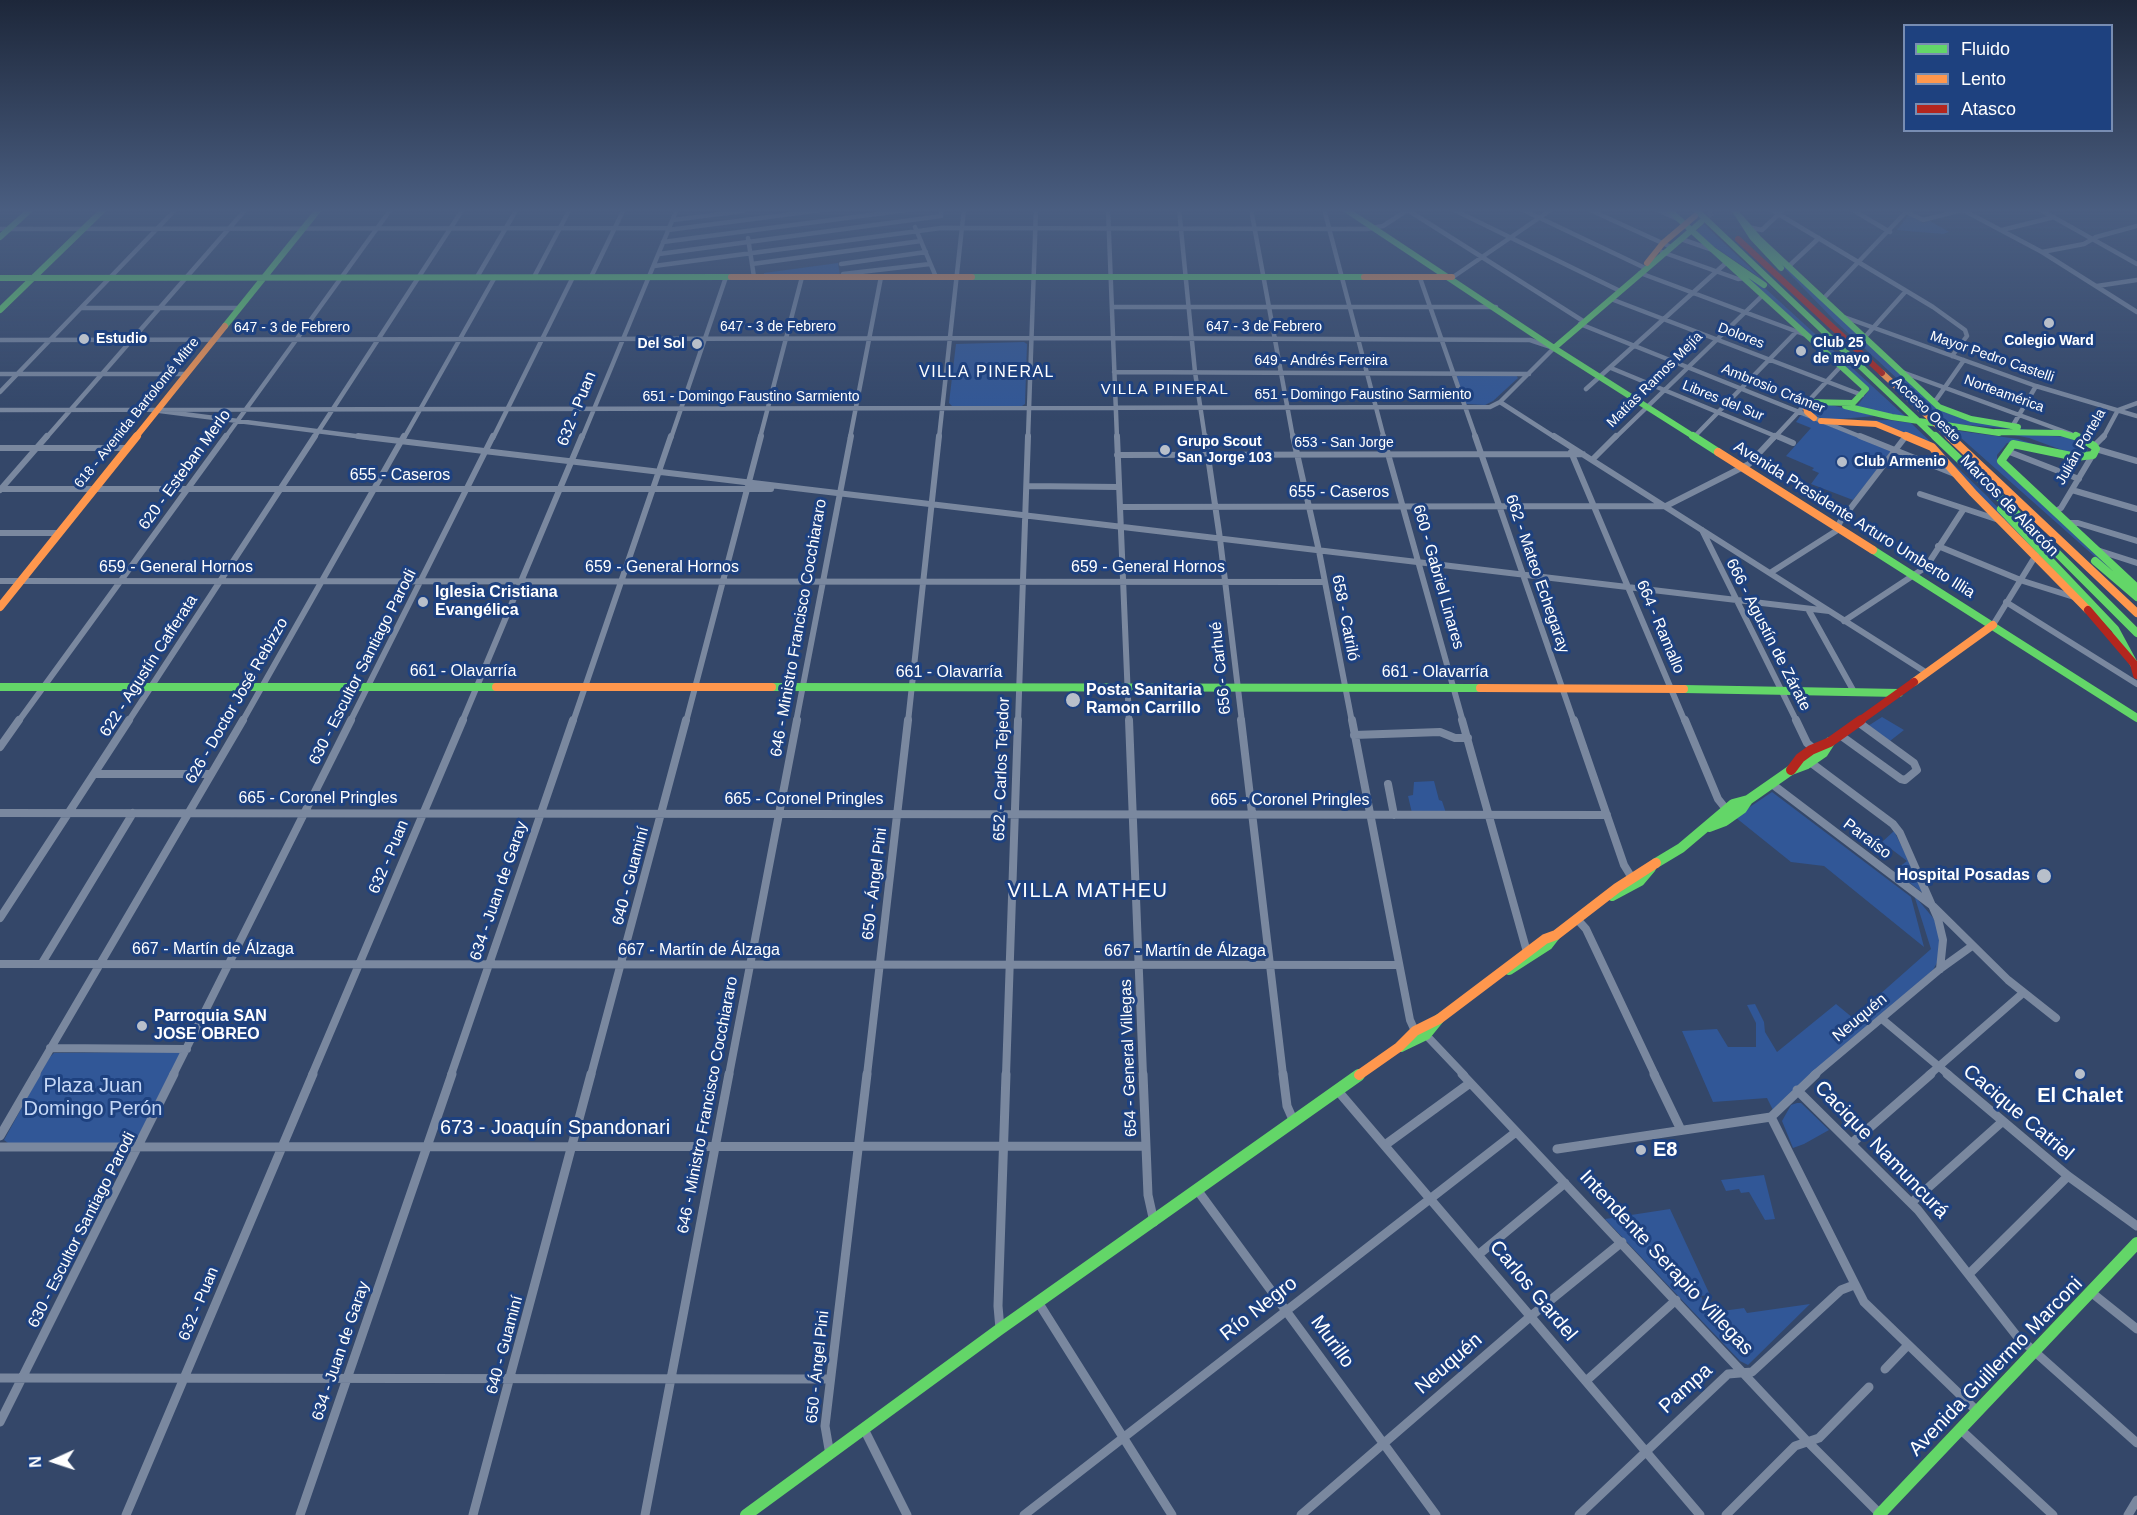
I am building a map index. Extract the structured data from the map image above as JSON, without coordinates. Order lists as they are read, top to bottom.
{
  "streets": {
    "main road": [
      "Norteamérica",
      "Acceso Oeste",
      "618 - Avenida Bartolomé Mitre",
      "Marcos de Alarcón",
      "Avenida Presidente Arturo Umberto Illia",
      "661 - Olavarría",
      "Avenida Guillermo Marconi"
    ],
    "street": [
      "647 - 3 de Febrero",
      "Dolores",
      "Mayor Pedro Castelli",
      "649 - Andrés Ferreira",
      "Matías Ramos Mejía",
      "Ambrosio Crámer",
      "651 - Domingo Faustino Sarmiento",
      "Libres del Sur",
      "632 - Puan",
      "653 - San Jorge",
      "Julián Portela",
      "620 - Esteban Merlo",
      "655 - Caseros",
      "659 - General Hornos",
      "662 - Mateo Echegaray",
      "660 - Gabriel Linares",
      "658 - Catriló",
      "664 - Ramallo",
      "646 - Ministro Francisco Cocchiararo",
      "666 - Agustín de Zárate",
      "622 - Agustín Cafferata",
      "630 - Escultor Santiago Parodi",
      "656 - Carhué",
      "626 - Doctor José Rebizzo",
      "652 - Carlos Tejedor",
      "665 - Coronel Pringles",
      "Paraíso",
      "640 - Guaminí",
      "650 - Ángel Pini",
      "634 - Juan de Garay",
      "667 - Martín de Álzaga",
      "Neuquén",
      "654 - General Villegas",
      "Cacique Catriel",
      "673 - Joaquín Spandonari",
      "Cacique Namuncurá",
      "Intendente Serapio Villegas",
      "Carlos Gardel",
      "Río Negro",
      "Murillo",
      "Pampa"
    ]
  },
  "crossings": [
    ["647 - 3 de Febrero", "632 - Puan"],
    ["647 - 3 de Febrero", "618 - Avenida Bartolomé Mitre"],
    ["647 - 3 de Febrero", "620 - Esteban Merlo"],
    ["647 - 3 de Febrero", "662 - Mateo Echegaray"],
    ["647 - 3 de Febrero", "660 - Gabriel Linares"],
    ["647 - 3 de Febrero", "658 - Catriló"],
    ["647 - 3 de Febrero", "646 - Ministro Francisco Cocchiararo"],
    ["647 - 3 de Febrero", "622 - Agustín Cafferata"],
    ["647 - 3 de Febrero", "630 - Escultor Santiago Parodi"],
    ["647 - 3 de Febrero", "656 - Carhué"],
    ["647 - 3 de Febrero", "626 - Doctor José Rebizzo"],
    ["647 - 3 de Febrero", "652 - Carlos Tejedor"],
    ["647 - 3 de Febrero", "640 - Guaminí"],
    ["647 - 3 de Febrero", "650 - Ángel Pini"],
    ["647 - 3 de Febrero", "634 - Juan de Garay"],
    ["647 - 3 de Febrero", "654 - General Villegas"],
    ["Dolores", "Matías Ramos Mejía"],
    ["Mayor Pedro Castelli", "Julián Portela"],
    ["649 - Andrés Ferreira", "651 - Domingo Faustino Sarmiento"],
    ["649 - Andrés Ferreira", "662 - Mateo Echegaray"],
    ["649 - Andrés Ferreira", "660 - Gabriel Linares"],
    ["649 - Andrés Ferreira", "658 - Catriló"],
    ["649 - Andrés Ferreira", "656 - Carhué"],
    ["649 - Andrés Ferreira", "654 - General Villegas"],
    ["Matías Ramos Mejía", "Ambrosio Crámer"],
    ["Matías Ramos Mejía", "Libres del Sur"],
    ["Matías Ramos Mejía", "Avenida Presidente Arturo Umberto Illia"],
    ["Ambrosio Crámer", "Marcos de Alarcón"],
    ["Norteamérica", "Julián Portela"],
    ["651 - Domingo Faustino Sarmiento", "632 - Puan"],
    ["651 - Domingo Faustino Sarmiento", "618 - Avenida Bartolomé Mitre"],
    ["651 - Domingo Faustino Sarmiento", "620 - Esteban Merlo"],
    ["651 - Domingo Faustino Sarmiento", "Avenida Presidente Arturo Umberto Illia"],
    ["651 - Domingo Faustino Sarmiento", "662 - Mateo Echegaray"],
    ["651 - Domingo Faustino Sarmiento", "660 - Gabriel Linares"],
    ["651 - Domingo Faustino Sarmiento", "658 - Catriló"],
    ["651 - Domingo Faustino Sarmiento", "646 - Ministro Francisco Cocchiararo"],
    ["651 - Domingo Faustino Sarmiento", "622 - Agustín Cafferata"],
    ["651 - Domingo Faustino Sarmiento", "630 - Escultor Santiago Parodi"],
    ["651 - Domingo Faustino Sarmiento", "656 - Carhué"],
    ["651 - Domingo Faustino Sarmiento", "626 - Doctor José Rebizzo"],
    ["651 - Domingo Faustino Sarmiento", "652 - Carlos Tejedor"],
    ["651 - Domingo Faustino Sarmiento", "640 - Guaminí"],
    ["651 - Domingo Faustino Sarmiento", "650 - Ángel Pini"],
    ["651 - Domingo Faustino Sarmiento", "634 - Juan de Garay"],
    ["651 - Domingo Faustino Sarmiento", "654 - General Villegas"],
    ["632 - Puan", "655 - Caseros"],
    ["632 - Puan", "659 - General Hornos"],
    ["632 - Puan", "661 - Olavarría"],
    ["632 - Puan", "665 - Coronel Pringles"],
    ["632 - Puan", "667 - Martín de Álzaga"],
    ["632 - Puan", "673 - Joaquín Spandonari"],
    ["618 - Avenida Bartolomé Mitre", "655 - Caseros"],
    ["618 - Avenida Bartolomé Mitre", "659 - General Hornos"],
    ["653 - San Jorge", "662 - Mateo Echegaray"],
    ["653 - San Jorge", "660 - Gabriel Linares"],
    ["653 - San Jorge", "658 - Catriló"],
    ["653 - San Jorge", "664 - Ramallo"],
    ["653 - San Jorge", "656 - Carhué"],
    ["653 - San Jorge", "654 - General Villegas"],
    ["620 - Esteban Merlo", "655 - Caseros"],
    ["620 - Esteban Merlo", "659 - General Hornos"],
    ["620 - Esteban Merlo", "661 - Olavarría"],
    ["655 - Caseros", "662 - Mateo Echegaray"],
    ["655 - Caseros", "660 - Gabriel Linares"],
    ["655 - Caseros", "658 - Catriló"],
    ["655 - Caseros", "664 - Ramallo"],
    ["655 - Caseros", "646 - Ministro Francisco Cocchiararo"],
    ["655 - Caseros", "666 - Agustín de Zárate"],
    ["655 - Caseros", "622 - Agustín Cafferata"],
    ["655 - Caseros", "630 - Escultor Santiago Parodi"],
    ["655 - Caseros", "656 - Carhué"],
    ["655 - Caseros", "626 - Doctor José Rebizzo"],
    ["655 - Caseros", "652 - Carlos Tejedor"],
    ["655 - Caseros", "640 - Guaminí"],
    ["655 - Caseros", "650 - Ángel Pini"],
    ["655 - Caseros", "634 - Juan de Garay"],
    ["655 - Caseros", "654 - General Villegas"],
    ["659 - General Hornos", "658 - Catriló"],
    ["659 - General Hornos", "646 - Ministro Francisco Cocchiararo"],
    ["659 - General Hornos", "622 - Agustín Cafferata"],
    ["659 - General Hornos", "630 - Escultor Santiago Parodi"],
    ["659 - General Hornos", "656 - Carhué"],
    ["659 - General Hornos", "626 - Doctor José Rebizzo"],
    ["659 - General Hornos", "652 - Carlos Tejedor"],
    ["659 - General Hornos", "640 - Guaminí"],
    ["659 - General Hornos", "650 - Ángel Pini"],
    ["659 - General Hornos", "634 - Juan de Garay"],
    ["659 - General Hornos", "654 - General Villegas"],
    ["662 - Mateo Echegaray", "661 - Olavarría"],
    ["662 - Mateo Echegaray", "665 - Coronel Pringles"],
    ["660 - Gabriel Linares", "661 - Olavarría"],
    ["660 - Gabriel Linares", "665 - Coronel Pringles"],
    ["658 - Catriló", "661 - Olavarría"],
    ["658 - Catriló", "665 - Coronel Pringles"],
    ["658 - Catriló", "667 - Martín de Álzaga"],
    ["664 - Ramallo", "661 - Olavarría"],
    ["646 - Ministro Francisco Cocchiararo", "661 - Olavarría"],
    ["646 - Ministro Francisco Cocchiararo", "665 - Coronel Pringles"],
    ["646 - Ministro Francisco Cocchiararo", "667 - Martín de Álzaga"],
    ["646 - Ministro Francisco Cocchiararo", "673 - Joaquín Spandonari"],
    ["666 - Agustín de Zárate", "661 - Olavarría"],
    ["622 - Agustín Cafferata", "661 - Olavarría"],
    ["622 - Agustín Cafferata", "665 - Coronel Pringles"],
    ["630 - Escultor Santiago Parodi", "661 - Olavarría"],
    ["630 - Escultor Santiago Parodi", "665 - Coronel Pringles"],
    ["630 - Escultor Santiago Parodi", "667 - Martín de Álzaga"],
    ["630 - Escultor Santiago Parodi", "673 - Joaquín Spandonari"],
    ["656 - Carhué", "661 - Olavarría"],
    ["656 - Carhué", "665 - Coronel Pringles"],
    ["656 - Carhué", "667 - Martín de Álzaga"],
    ["661 - Olavarría", "626 - Doctor José Rebizzo"],
    ["661 - Olavarría", "652 - Carlos Tejedor"],
    ["661 - Olavarría", "640 - Guaminí"],
    ["661 - Olavarría", "650 - Ángel Pini"],
    ["661 - Olavarría", "634 - Juan de Garay"],
    ["661 - Olavarría", "654 - General Villegas"],
    ["626 - Doctor José Rebizzo", "665 - Coronel Pringles"],
    ["626 - Doctor José Rebizzo", "667 - Martín de Álzaga"],
    ["652 - Carlos Tejedor", "665 - Coronel Pringles"],
    ["652 - Carlos Tejedor", "667 - Martín de Álzaga"],
    ["652 - Carlos Tejedor", "673 - Joaquín Spandonari"],
    ["665 - Coronel Pringles", "640 - Guaminí"],
    ["665 - Coronel Pringles", "650 - Ángel Pini"],
    ["665 - Coronel Pringles", "634 - Juan de Garay"],
    ["665 - Coronel Pringles", "654 - General Villegas"],
    ["Paraíso", "Neuquén"],
    ["640 - Guaminí", "667 - Martín de Álzaga"],
    ["640 - Guaminí", "673 - Joaquín Spandonari"],
    ["650 - Ángel Pini", "667 - Martín de Álzaga"],
    ["650 - Ángel Pini", "673 - Joaquín Spandonari"],
    ["634 - Juan de Garay", "667 - Martín de Álzaga"],
    ["634 - Juan de Garay", "673 - Joaquín Spandonari"],
    ["667 - Martín de Álzaga", "654 - General Villegas"],
    ["Neuquén", "Cacique Catriel"],
    ["Neuquén", "Cacique Namuncurá"],
    ["Neuquén", "Intendente Serapio Villegas"],
    ["Neuquén", "Carlos Gardel"],
    ["Neuquén", "Murillo"],
    ["654 - General Villegas", "673 - Joaquín Spandonari"],
    ["Cacique Namuncurá", "Avenida Guillermo Marconi"],
    ["Intendente Serapio Villegas", "Río Negro"],
    ["Intendente Serapio Villegas", "Avenida Guillermo Marconi"],
    ["Intendente Serapio Villegas", "Pampa"],
    ["Carlos Gardel", "Río Negro"],
    ["Carlos Gardel", "Pampa"],
    ["Río Negro", "Murillo"]
  ],
  "districts": ["VILLA PINERAL", "VILLA PINERAL", "VILLA MATHEU"],
  "parks": ["Plaza Juan Domingo Perón"],
  "places": [
    "Colegio Ward",
    "Estudio",
    "Del Sol",
    "Club 25 de mayo",
    "Grupo Scout San Jorge 103",
    "Club Armenio",
    "Iglesia Cristiana Evangélica",
    "Posta Sanitaria Ramon Carrillo",
    "Hospital Posadas",
    "Parroquia SAN JOSE OBREO",
    "El Chalet",
    "E8"
  ],
  "legend": ["Fluido", "Lento", "Atasco"],
  "north": "left"
}
